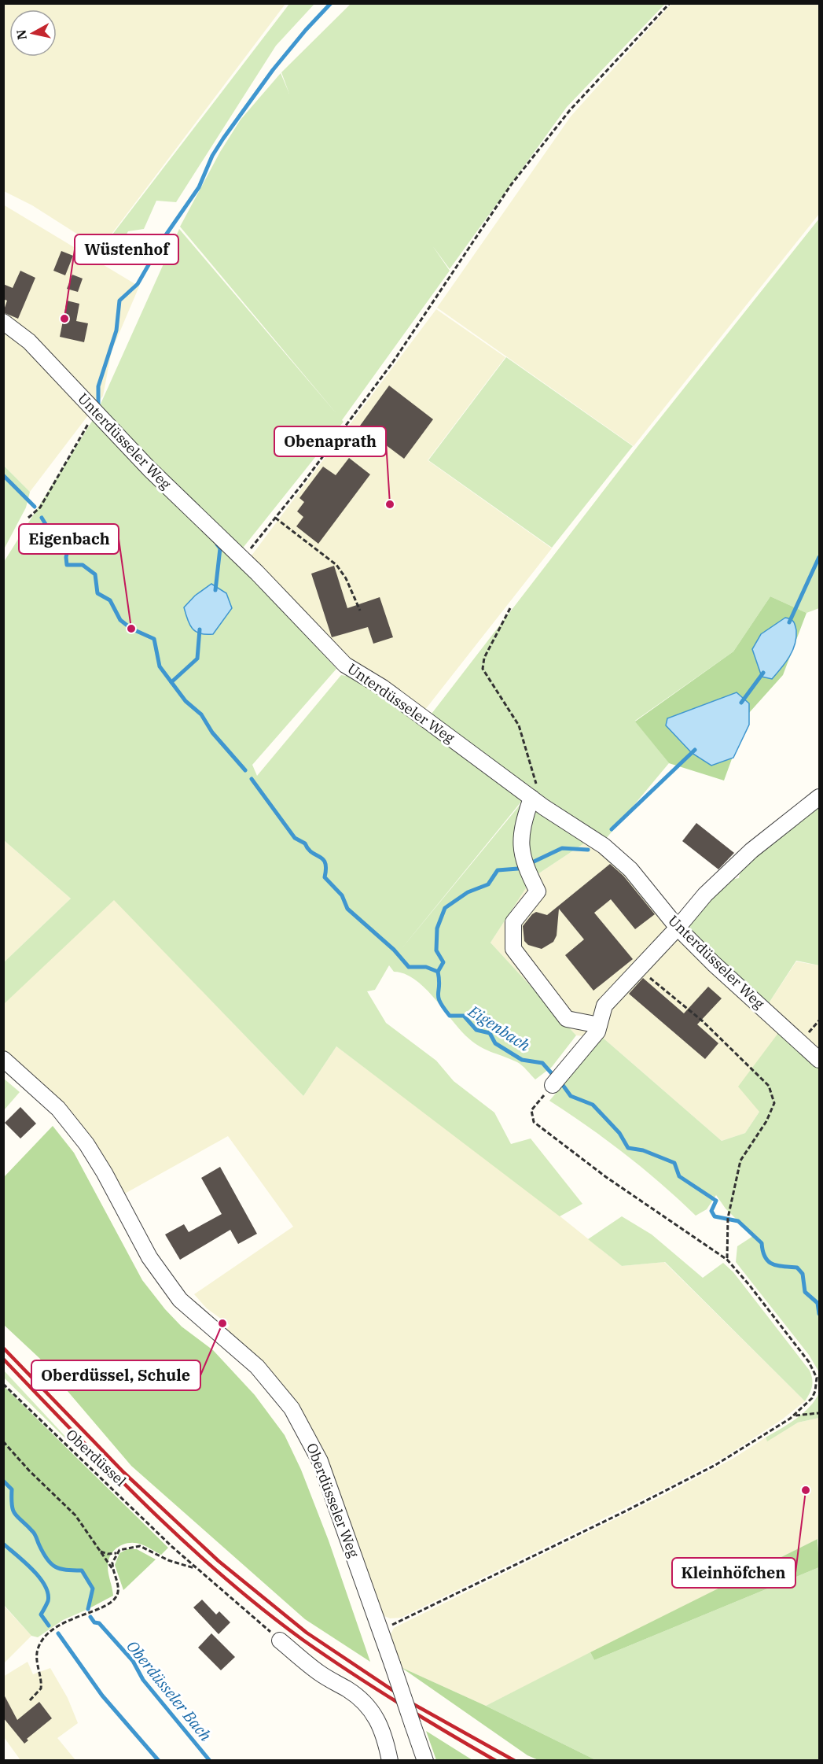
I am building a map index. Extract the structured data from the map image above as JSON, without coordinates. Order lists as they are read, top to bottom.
{
  "streets": {
    "street": ["Unterdüsseler Weg", "Oberdüsseler Weg"],
    "path": ["Oberdüssel"]
  },
  "water": ["Eigenbach", "Oberdüsseler Bach"],
  "places": [
    "Wüstenhof",
    "Obenaprath",
    "Eigenbach",
    "Oberdüssel, Schule",
    "Kleinhöfchen"
  ],
  "north": "left"
}
